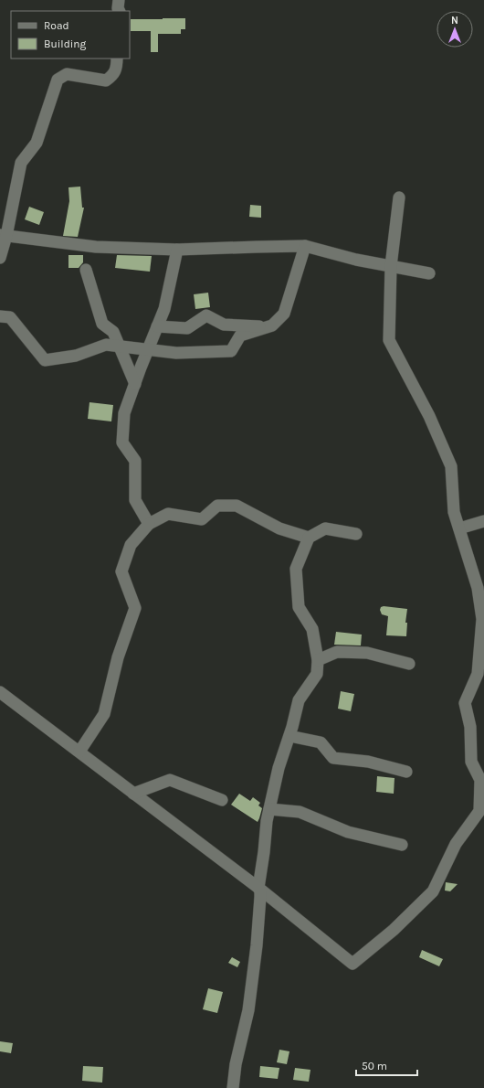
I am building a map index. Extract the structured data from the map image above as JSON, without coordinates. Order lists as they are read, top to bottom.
{
  "legend": ["Road", "Building"],
  "scale_bar": "50 m",
  "north": "top"
}
